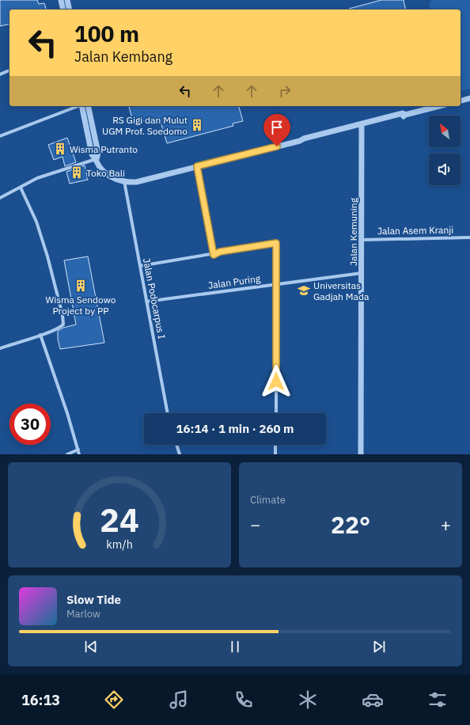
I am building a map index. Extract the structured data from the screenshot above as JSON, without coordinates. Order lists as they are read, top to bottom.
{
  "streets": {
    "street": [
      "Jalan Asem Kranji",
      "Jalan Kemuning",
      "Jalan Puring",
      "Jalan Podocarpus I"
    ]
  },
  "crossings": [
    ["Jalan Asem Kranji", "Jalan Kemuning"],
    ["Jalan Kemuning", "Jalan Puring"],
    ["Jalan Puring", "Jalan Podocarpus I"]
  ],
  "places": {
    "building": [
      "RS Gigi dan Mulut UGM Prof. Soedomo",
      "Wisma Putranto",
      "Toko Bali",
      "Wisma Sendowo Project by PP"
    ],
    "school or university": ["Universitas Gadjah Mada"]
  },
  "north": "top left",
  "page": {
    "turn": ["100 m", "Jalan Kembang"],
    "limit": "30",
    "trip": "16:14 · 1 min · 260 m",
    "tile": "Climate",
    "heat": ["−", "22°", "+"],
    "song": ["Slow Tide", "Marlow"],
    "tabs": "16:13",
    "gauge": ["24", "km/h"]
  }
}
